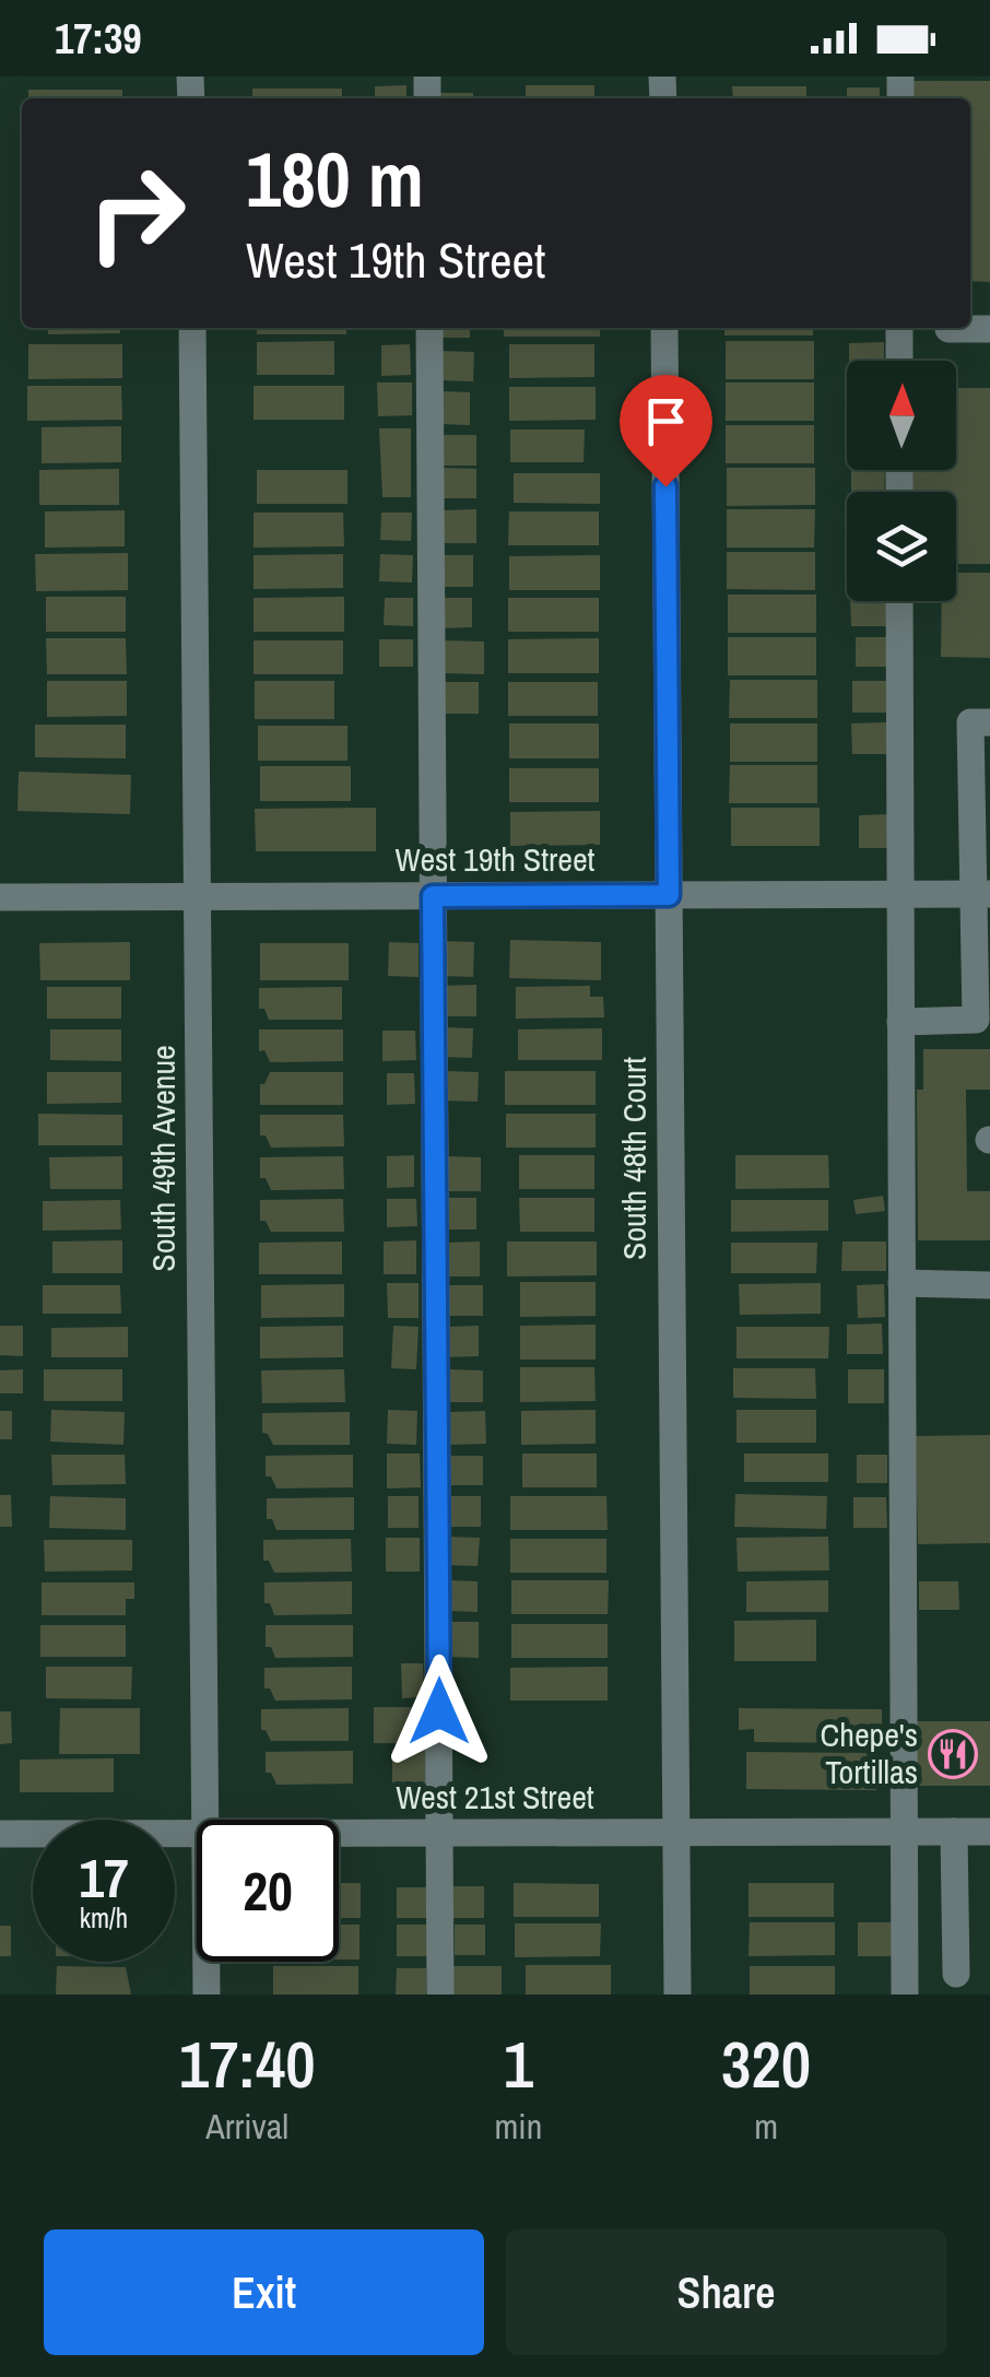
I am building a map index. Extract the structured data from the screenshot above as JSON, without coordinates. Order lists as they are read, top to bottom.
{
  "streets": {
    "street": [
      "West 19th Street",
      "South 49th Avenue",
      "South 48th Court",
      "West 21st Street"
    ]
  },
  "crossings": [
    ["West 19th Street", "South 49th Avenue"],
    ["West 19th Street", "South 48th Court"],
    ["South 48th Court", "West 21st Street"]
  ],
  "places": {
    "restaurant": ["Chepe's Tortillas"]
  },
  "north": "top",
  "page": {
    "status": "17:39",
    "turn": ["180 m", "West 19th Street"],
    "speed": "17 km/h",
    "limit": "20",
    "eta": [
      "17:40",
      "Arrival",
      "1",
      "min",
      "320",
      "m"
    ],
    "buttons": ["Exit", "Share"]
  }
}
